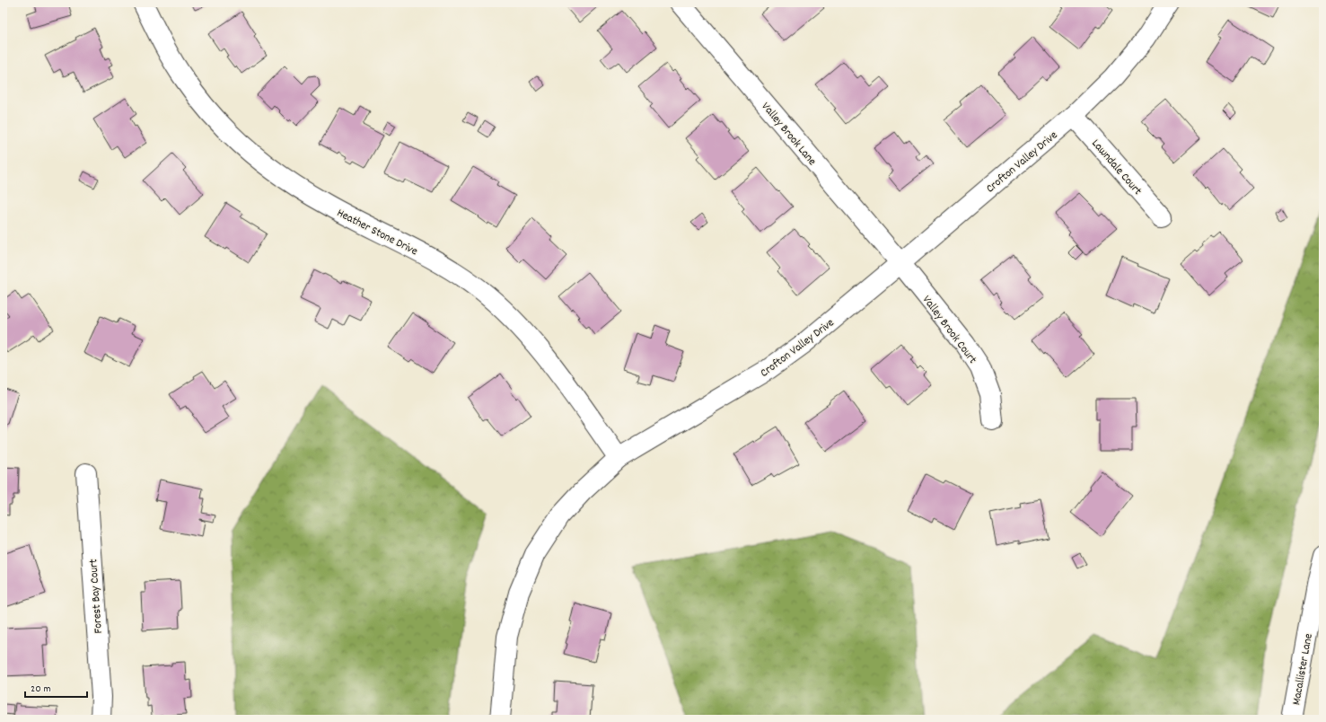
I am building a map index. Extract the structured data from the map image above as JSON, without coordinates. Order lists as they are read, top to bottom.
{
  "streets": {
    "street": [
      "Valley Brook Lane",
      "Crofton Valley Drive",
      "Lawndale Court",
      "Heather Stone Drive",
      "Valley Brook Court",
      "Forest Bay Court",
      "Macallister Lane"
    ]
  },
  "crossings": [
    ["Valley Brook Lane", "Crofton Valley Drive"],
    ["Valley Brook Lane", "Valley Brook Court"],
    ["Crofton Valley Drive", "Lawndale Court"],
    ["Crofton Valley Drive", "Heather Stone Drive"],
    ["Crofton Valley Drive", "Valley Brook Court"]
  ],
  "scale_bar": "20 m"
}
